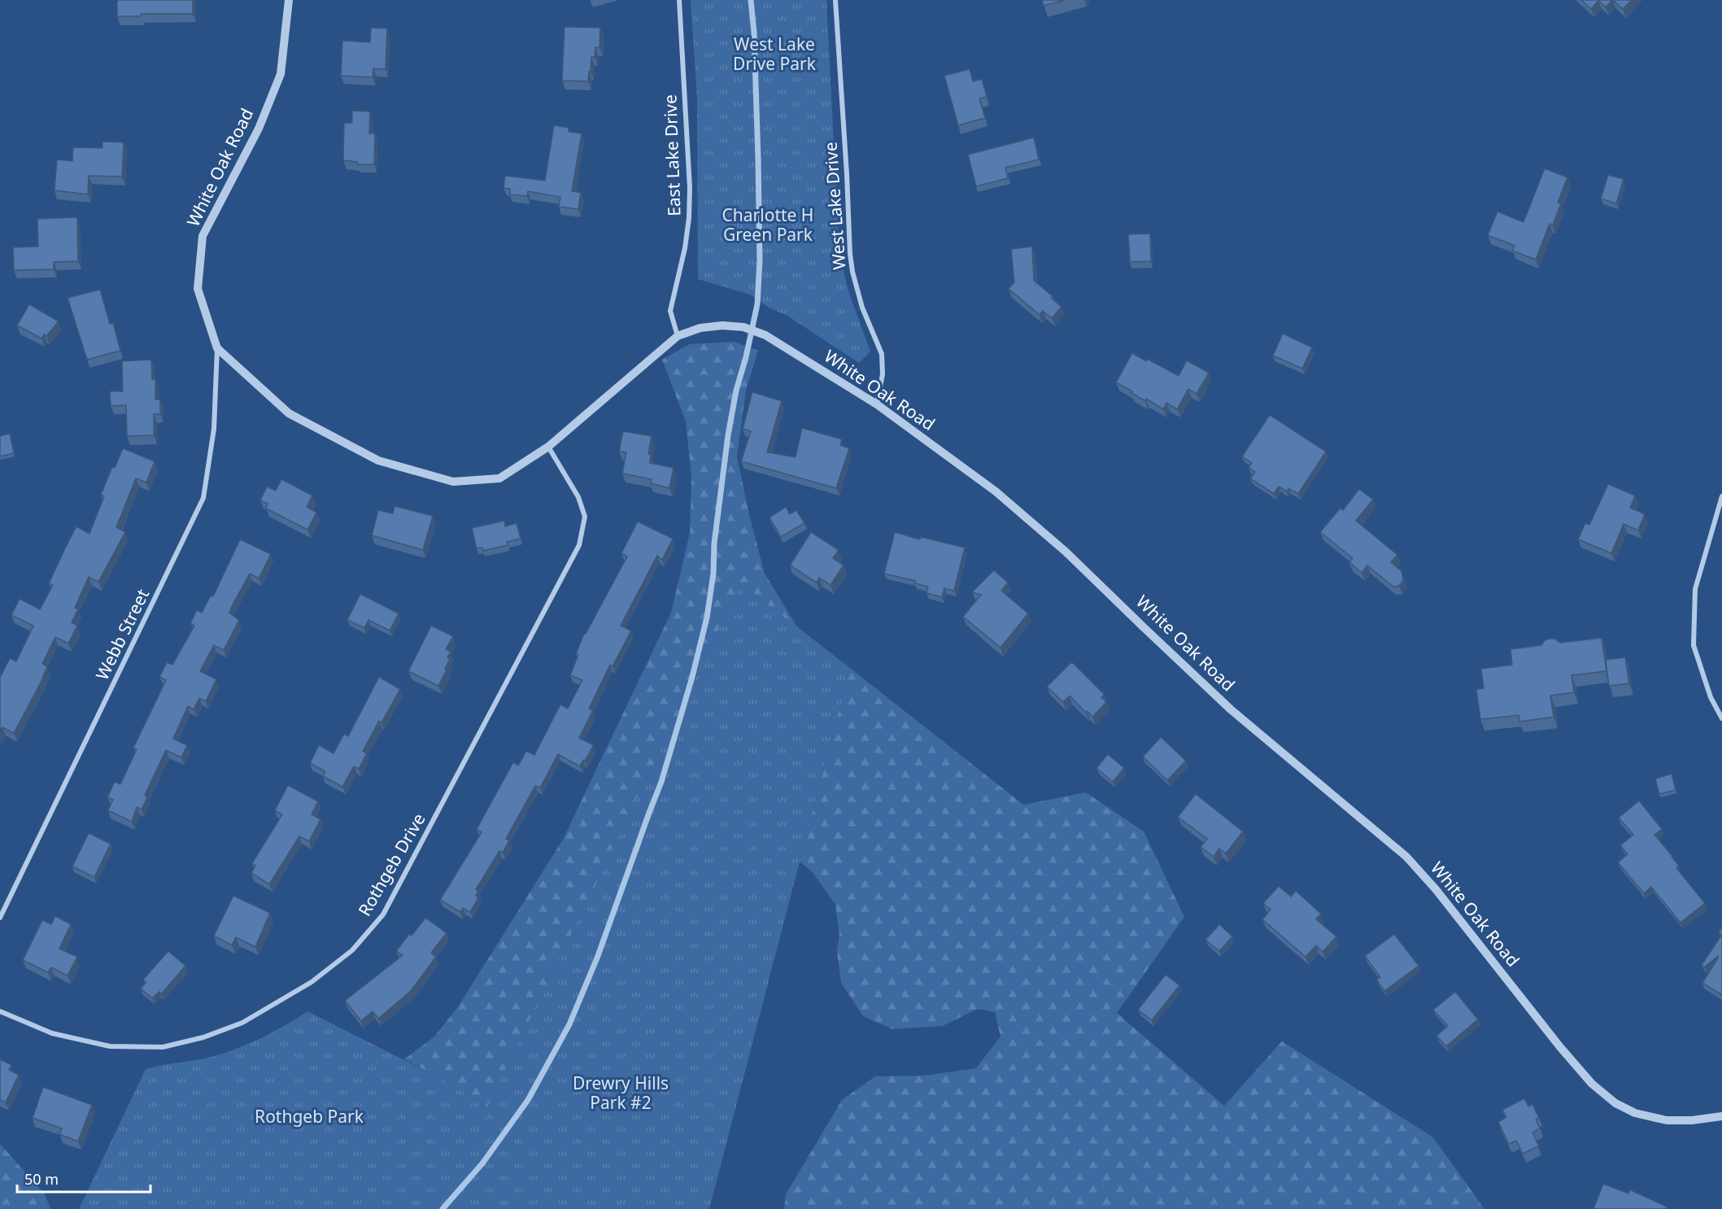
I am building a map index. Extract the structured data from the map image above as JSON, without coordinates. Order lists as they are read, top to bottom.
{
  "streets": {
    "street": [
      "East Lake Drive",
      "White Oak Road",
      "West Lake Drive",
      "Webb Street",
      "Rothgeb Drive"
    ]
  },
  "crossings": [
    ["East Lake Drive", "White Oak Road"],
    ["White Oak Road", "West Lake Drive"],
    ["White Oak Road", "Webb Street"],
    ["White Oak Road", "Rothgeb Drive"]
  ],
  "parks": [
    "West Lake Drive Park",
    "Charlotte H Green Park",
    "Drewry Hills Park #2",
    "Rothgeb Park"
  ],
  "scale_bar": "50 m"
}
